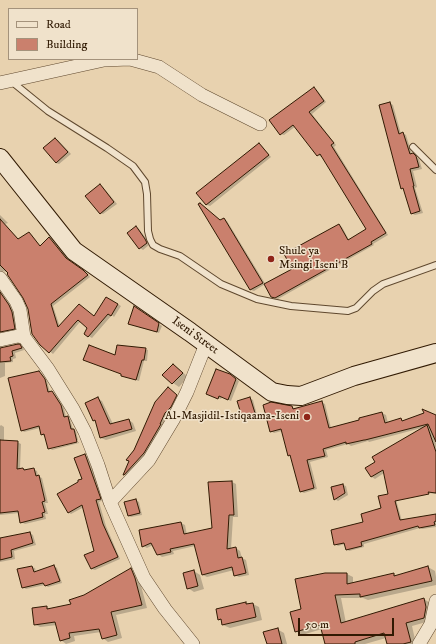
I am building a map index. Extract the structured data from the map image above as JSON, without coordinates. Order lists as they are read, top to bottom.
{
  "streets": {
    "street": ["Iseni Street"]
  },
  "places": ["Shule ya Msingi Iseni B", "Al-Masjidil-Istiqaama-Iseni"],
  "legend": ["Road", "Building"],
  "scale_bar": "50 m"
}
